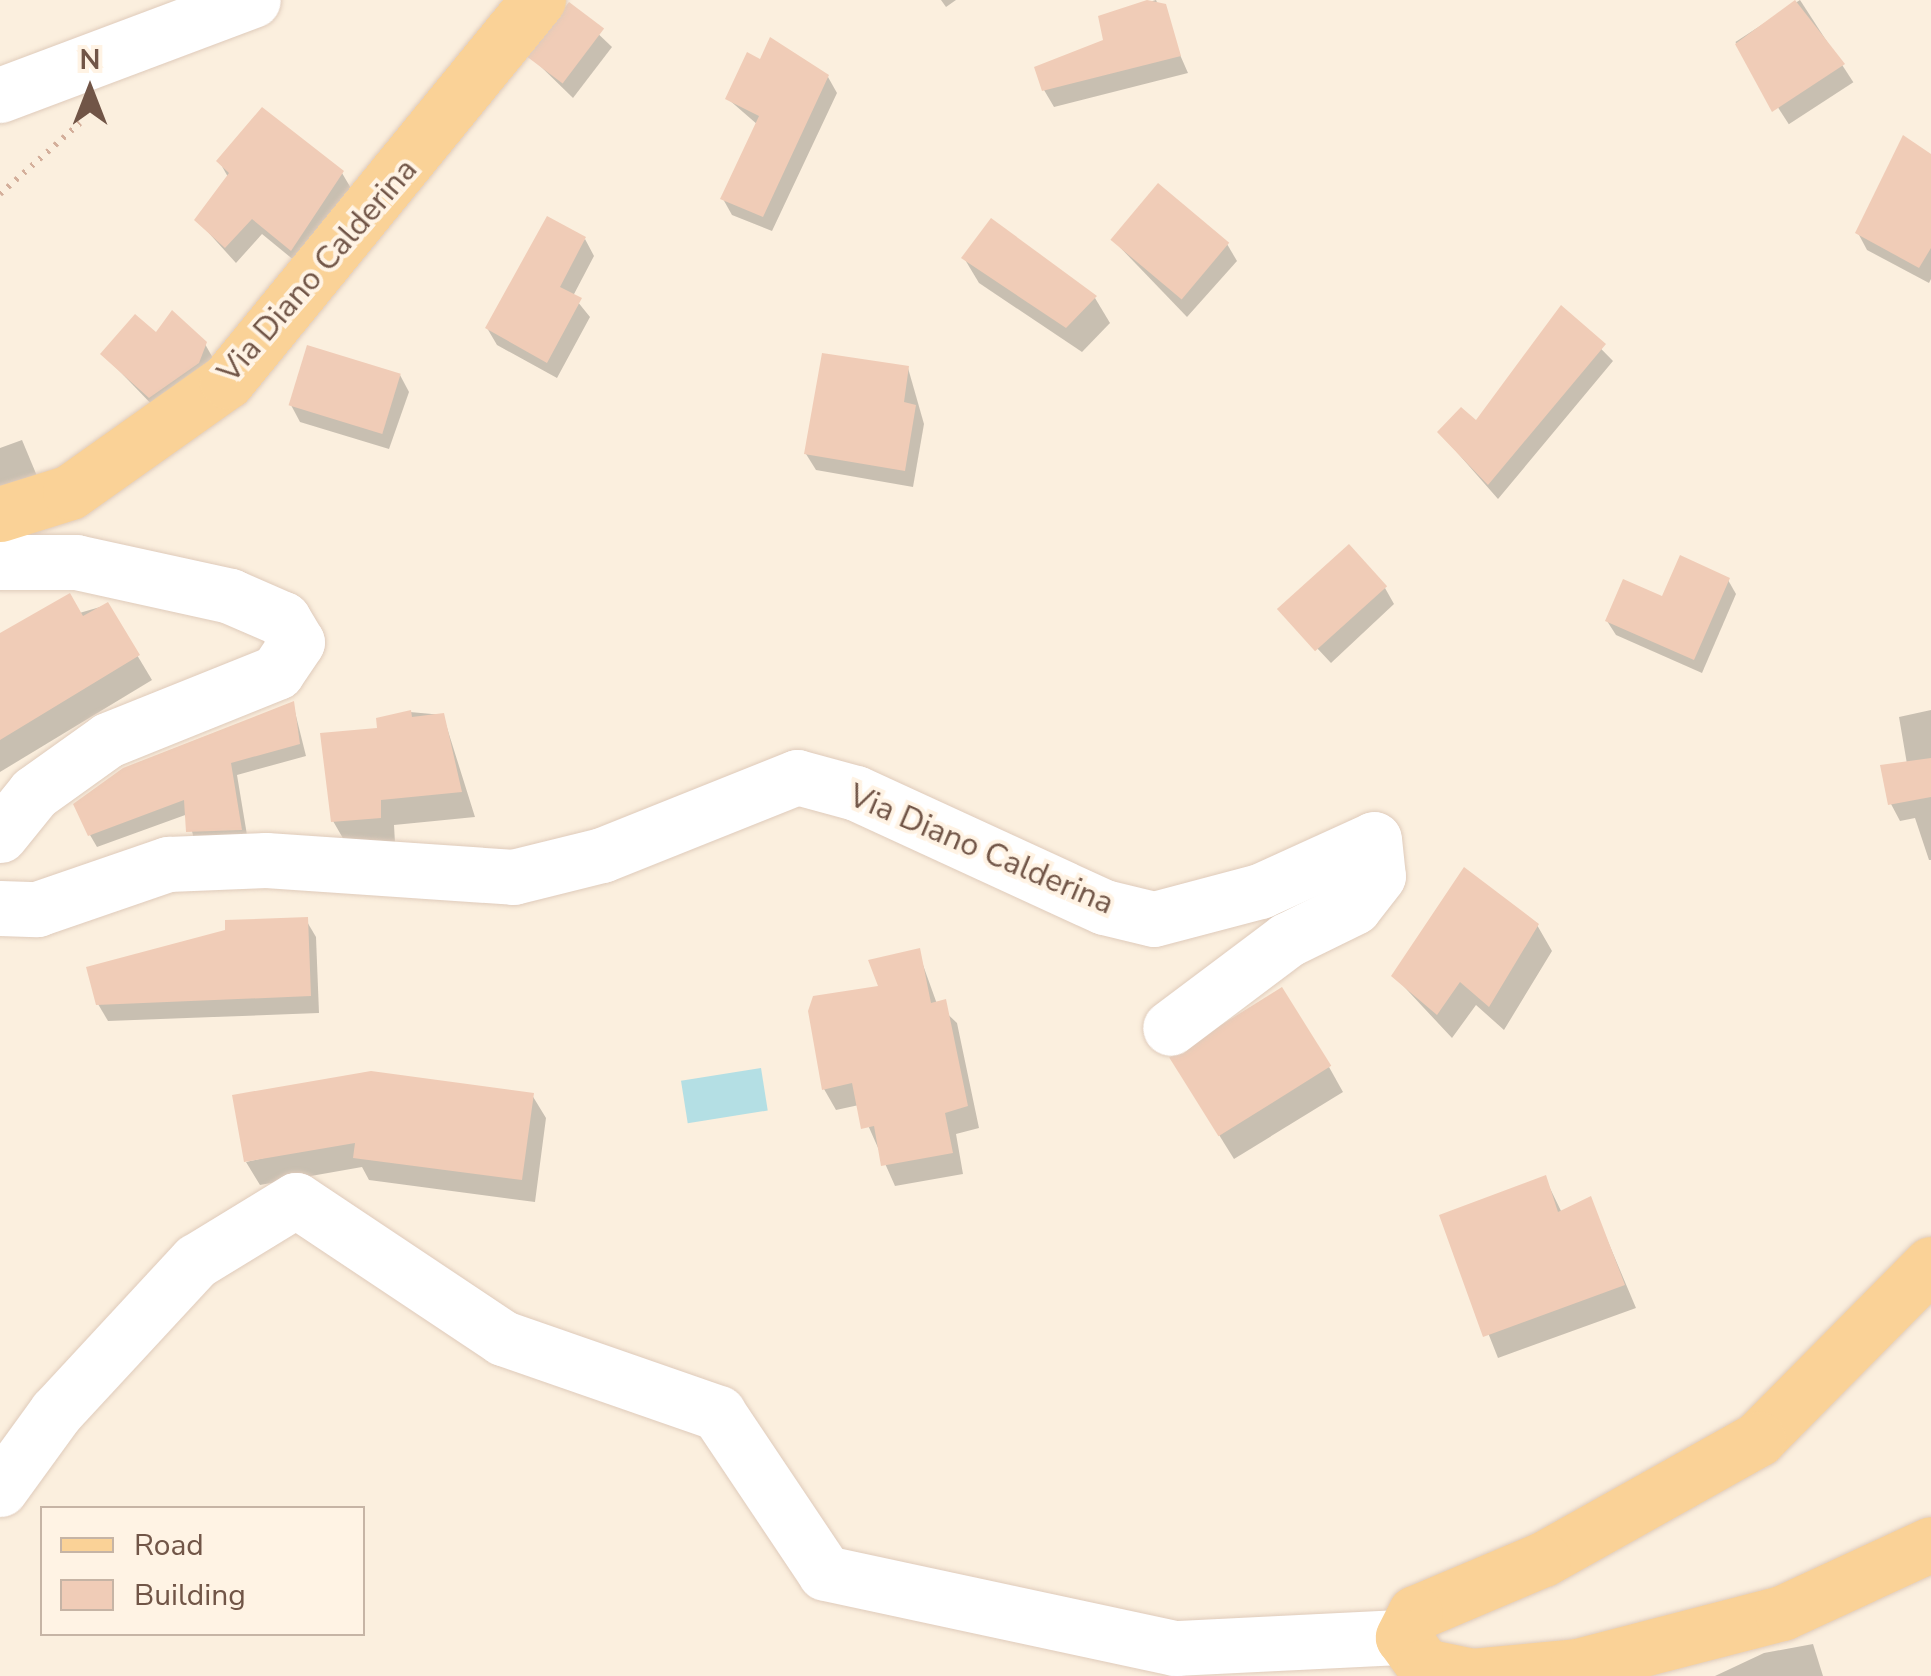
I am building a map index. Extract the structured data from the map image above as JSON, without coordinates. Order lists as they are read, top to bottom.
{
  "streets": {
    "main road": ["Via Diano Calderina"]
  },
  "legend": ["Road", "Building"],
  "north": "top"
}
